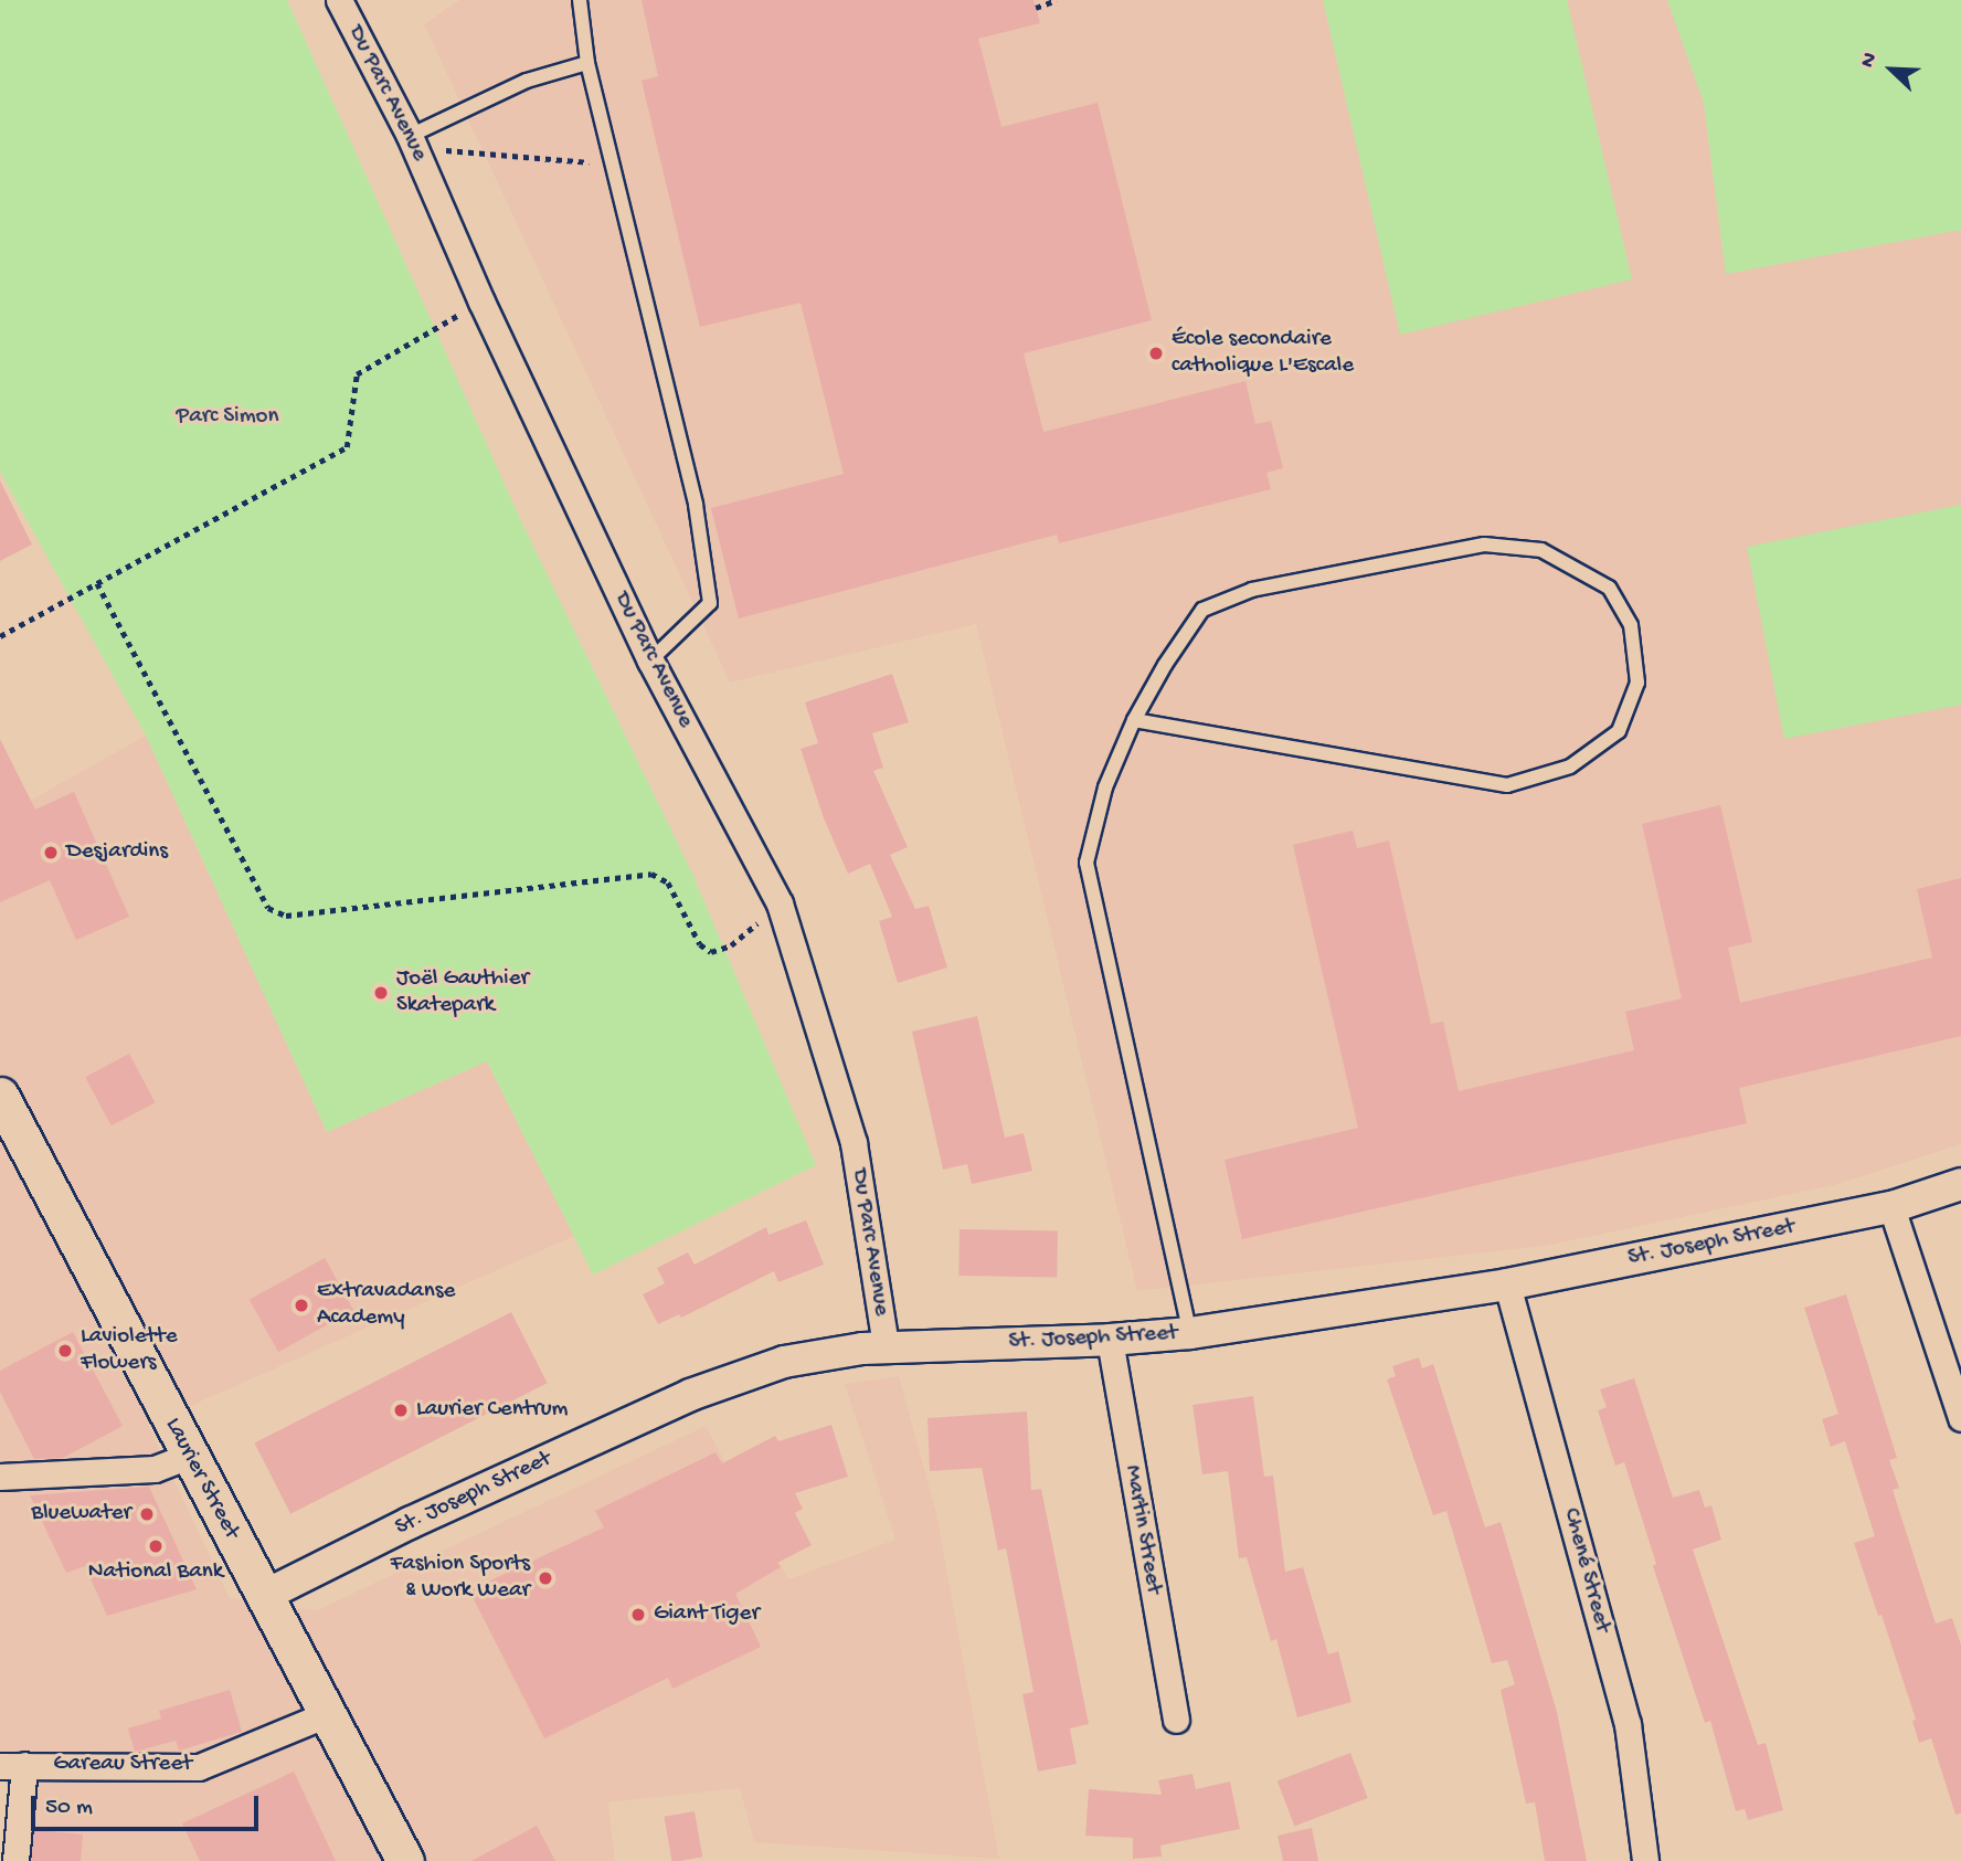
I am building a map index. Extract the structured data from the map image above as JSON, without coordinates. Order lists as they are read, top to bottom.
{
  "streets": {
    "main road": ["Laurier Street"],
    "street": [
      "Du Parc Avenue",
      "St. Joseph Street",
      "Martin Street",
      "Chené Street",
      "Gareau Street"
    ]
  },
  "crossings": [
    ["Du Parc Avenue", "St. Joseph Street"],
    ["St. Joseph Street", "Laurier Street"],
    ["St. Joseph Street", "Martin Street"],
    ["St. Joseph Street", "Chené Street"],
    ["Laurier Street", "Gareau Street"]
  ],
  "parks": ["Parc Simon"],
  "places": [
    "École secondaire catholique L'Escale",
    "Desjardins",
    "Joël Gauthier Skatepark",
    "Extravadanse Academy",
    "Laviolette Flowers",
    "Laurier Centrum",
    "Bluewater",
    "National Bank",
    "Fashion Sports & Work Wear",
    "Giant Tiger"
  ],
  "scale_bar": "50 m",
  "north": "top left"
}
